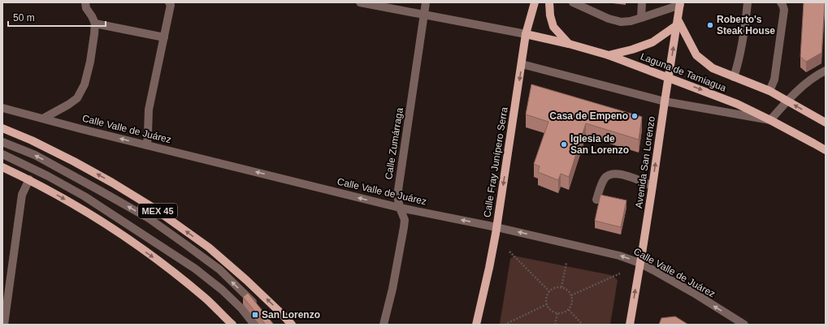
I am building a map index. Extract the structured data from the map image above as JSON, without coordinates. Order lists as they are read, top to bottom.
{
  "streets": {
    "main road": [
      "Laguna de Tamiagua",
      "Calle Fray Junípero Serra",
      "Avenida San Lorenzo",
      "MEX 45"
    ],
    "street": ["Calle Valle de Juárez", "Calle Zumárraga"]
  },
  "crossings": [
    ["Laguna de Tamiagua", "Calle Fray Junípero Serra"],
    ["Laguna de Tamiagua", "Avenida San Lorenzo"],
    ["Calle Valle de Juárez", "Calle Zumárraga"],
    ["Calle Valle de Juárez", "Calle Fray Junípero Serra"],
    ["Calle Valle de Juárez", "Avenida San Lorenzo"]
  ],
  "one_way": ["Calle Fray Junípero Serra", "Avenida San Lorenzo"],
  "places": {
    "other": ["Roberto's Steak House", "Casa de Empeno", "Iglesia de San Lorenzo"],
    "transit": ["San Lorenzo"]
  },
  "scale_bar": "50 m"
}
